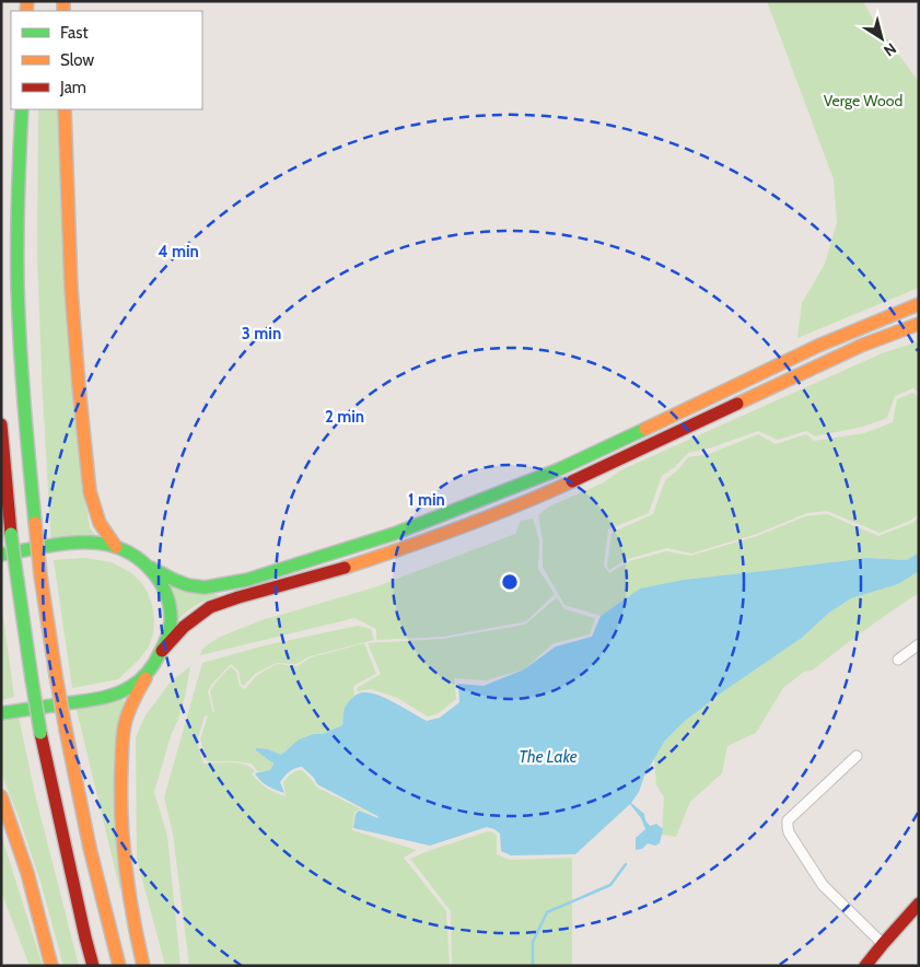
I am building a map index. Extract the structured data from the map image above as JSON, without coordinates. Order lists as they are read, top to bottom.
{
  "water": ["The Lake"],
  "parks": ["Verge Wood"],
  "legend": ["Fast", "Slow", "Jam"],
  "north": "bottom right",
  "rings": [
    "4 min",
    "3 min",
    "2 min",
    "1 min"
  ]
}
